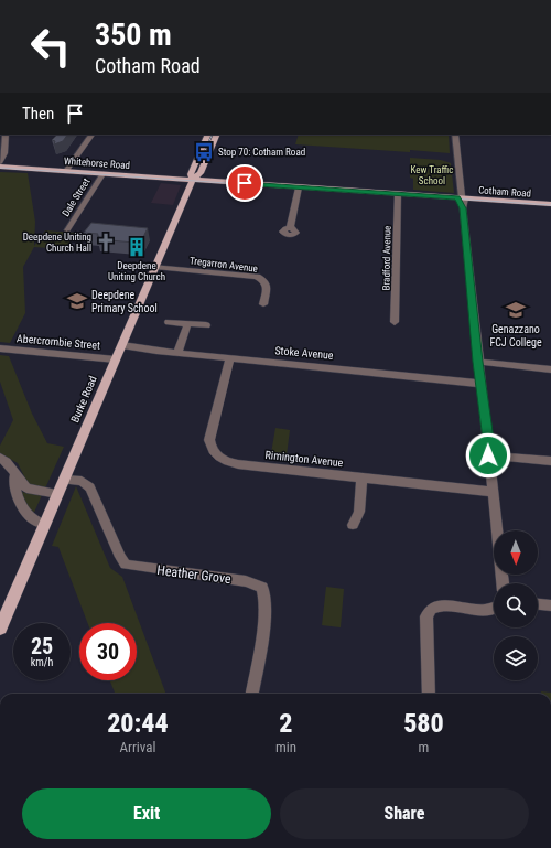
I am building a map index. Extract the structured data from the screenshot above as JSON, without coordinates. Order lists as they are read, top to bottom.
{
  "streets": {
    "main road": ["Whitehorse Road", "Cotham Road", "Burke Road"],
    "street": [
      "Dale Street",
      "Bradford Avenue",
      "Tregarron Avenue",
      "Abercrombie Street",
      "Stoke Avenue",
      "Rimington Avenue",
      "Heather Grove"
    ]
  },
  "crossings": [
    ["Whitehorse Road", "Cotham Road"],
    ["Whitehorse Road", "Dale Street"],
    ["Whitehorse Road", "Burke Road"],
    ["Cotham Road", "Bradford Avenue"],
    ["Cotham Road", "Burke Road"],
    ["Tregarron Avenue", "Burke Road"],
    ["Abercrombie Street", "Stoke Avenue"],
    ["Abercrombie Street", "Burke Road"],
    ["Stoke Avenue", "Burke Road"],
    ["Stoke Avenue", "Rimington Avenue"],
    ["Burke Road", "Heather Grove"]
  ],
  "parks": ["Kew Traffic School"],
  "places": {
    "bus stop": ["Stop 70: Cotham Road"],
    "church": ["Deepdene Uniting Church Hall"],
    "building": ["Deepdene Uniting Church"],
    "school or university": ["Deepdene Primary School", "Genazzano FCJ College"]
  },
  "north": "bottom",
  "page": {
    "turn": ["350 m", "Cotham Road"],
    "then": "Then",
    "speed": "25 km/h",
    "limit": "30",
    "eta": [
      "20:44",
      "Arrival",
      "2",
      "min",
      "580",
      "m"
    ],
    "buttons": ["Exit", "Share"]
  }
}
